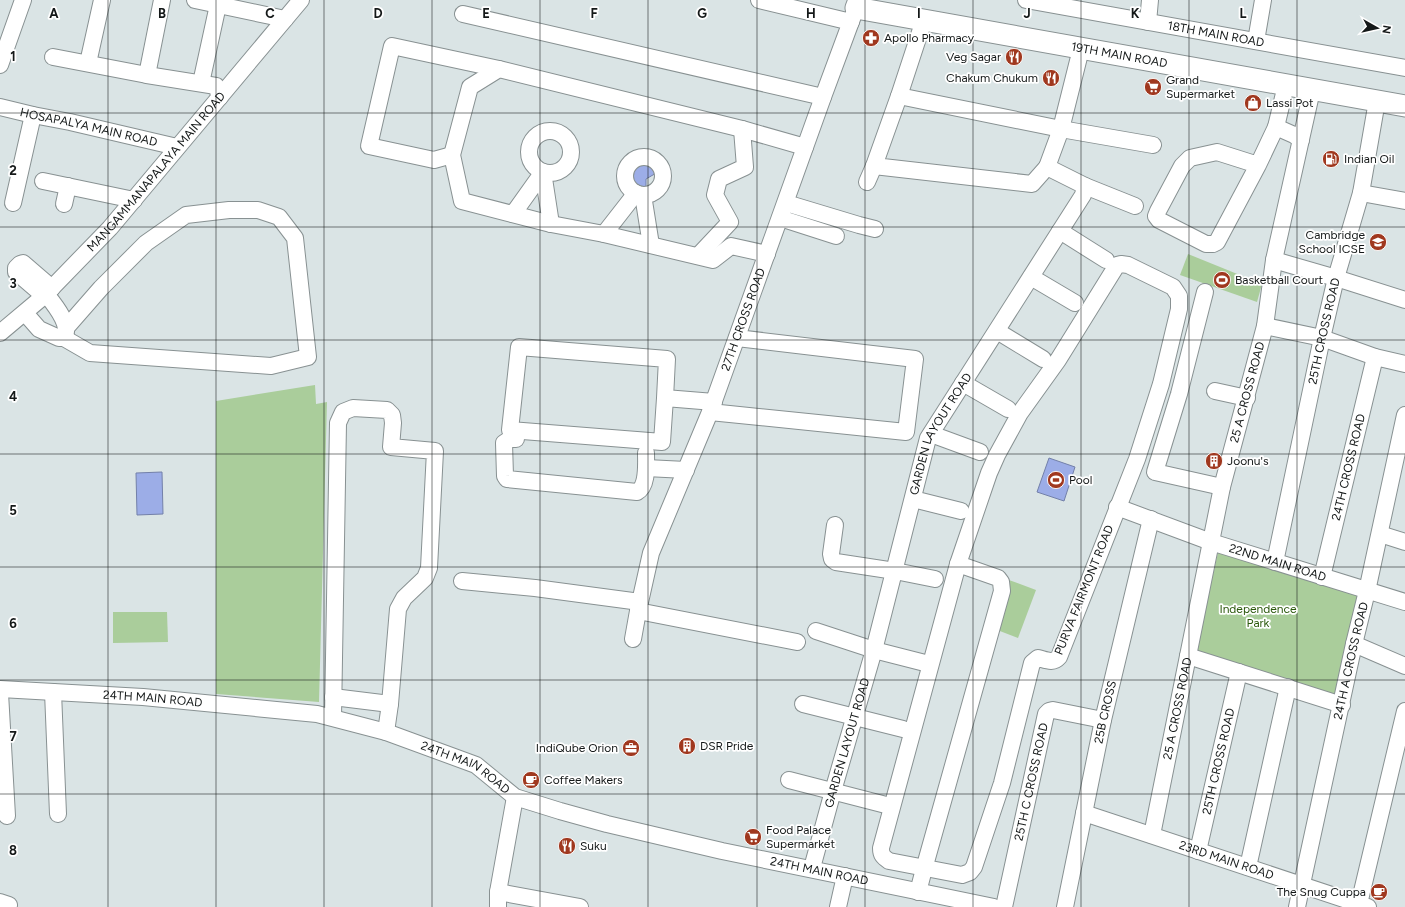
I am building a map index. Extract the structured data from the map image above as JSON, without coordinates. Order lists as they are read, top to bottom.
{
  "streets": {
    "main road": ["19TH MAIN ROAD"],
    "street": [
      "18TH MAIN ROAD",
      "HOSAPALYA MAIN ROAD",
      "MANGAMMANAPALAYA MAIN ROAD",
      "27TH CROSS ROAD",
      "25TH CROSS ROAD",
      "25 A CROSS ROAD",
      "GARDEN LAYOUT ROAD",
      "24TH CROSS ROAD",
      "22ND MAIN ROAD",
      "PURVA FAIRMONT ROAD",
      "24TH A CROSS ROAD",
      "24TH MAIN ROAD",
      "25B CROSS",
      "25TH C CROSS ROAD",
      "23RD MAIN ROAD"
    ]
  },
  "crossings": [
    ["19TH MAIN ROAD", "27TH CROSS ROAD"],
    ["19TH MAIN ROAD", "25TH CROSS ROAD"],
    ["19TH MAIN ROAD", "25 A CROSS ROAD"],
    ["HOSAPALYA MAIN ROAD", "MANGAMMANAPALAYA MAIN ROAD"],
    ["25TH CROSS ROAD", "22ND MAIN ROAD"],
    ["25TH CROSS ROAD", "23RD MAIN ROAD"],
    ["25 A CROSS ROAD", "22ND MAIN ROAD"],
    ["25 A CROSS ROAD", "23RD MAIN ROAD"],
    ["GARDEN LAYOUT ROAD", "24TH MAIN ROAD"],
    ["24TH CROSS ROAD", "22ND MAIN ROAD"],
    ["22ND MAIN ROAD", "PURVA FAIRMONT ROAD"],
    ["22ND MAIN ROAD", "24TH A CROSS ROAD"],
    ["22ND MAIN ROAD", "25B CROSS"],
    ["24TH A CROSS ROAD", "23RD MAIN ROAD"],
    ["25B CROSS", "25TH C CROSS ROAD"],
    ["25B CROSS", "23RD MAIN ROAD"]
  ],
  "parks": ["Independence Park"],
  "places": {
    "pharmacy": ["Apollo Pharmacy"],
    "restaurant": ["Veg Sagar", "Chakum Chukum", "Suku"],
    "supermarket": ["Grand Supermarket", "Food Palace Supermarket"],
    "shop": ["Lassi Pot"],
    "fuel station": ["Indian Oil"],
    "school or university": ["Cambridge School ICSE"],
    "sports": ["Basketball Court", "Pool"],
    "building": ["Joonu's", "DSR Pride"],
    "office": ["IndiQube Orion"],
    "cafe": ["Coffee Makers", "The Snug Cuppa"]
  },
  "north": "right",
  "grid": {
    "columns": [
      "A",
      "B",
      "C",
      "D",
      "E",
      "F",
      "G",
      "H",
      "I",
      "J",
      "K",
      "L"
    ],
    "rows": [
      "1",
      "2",
      "3",
      "4",
      "5",
      "6",
      "7",
      "8"
    ]
  }
}
